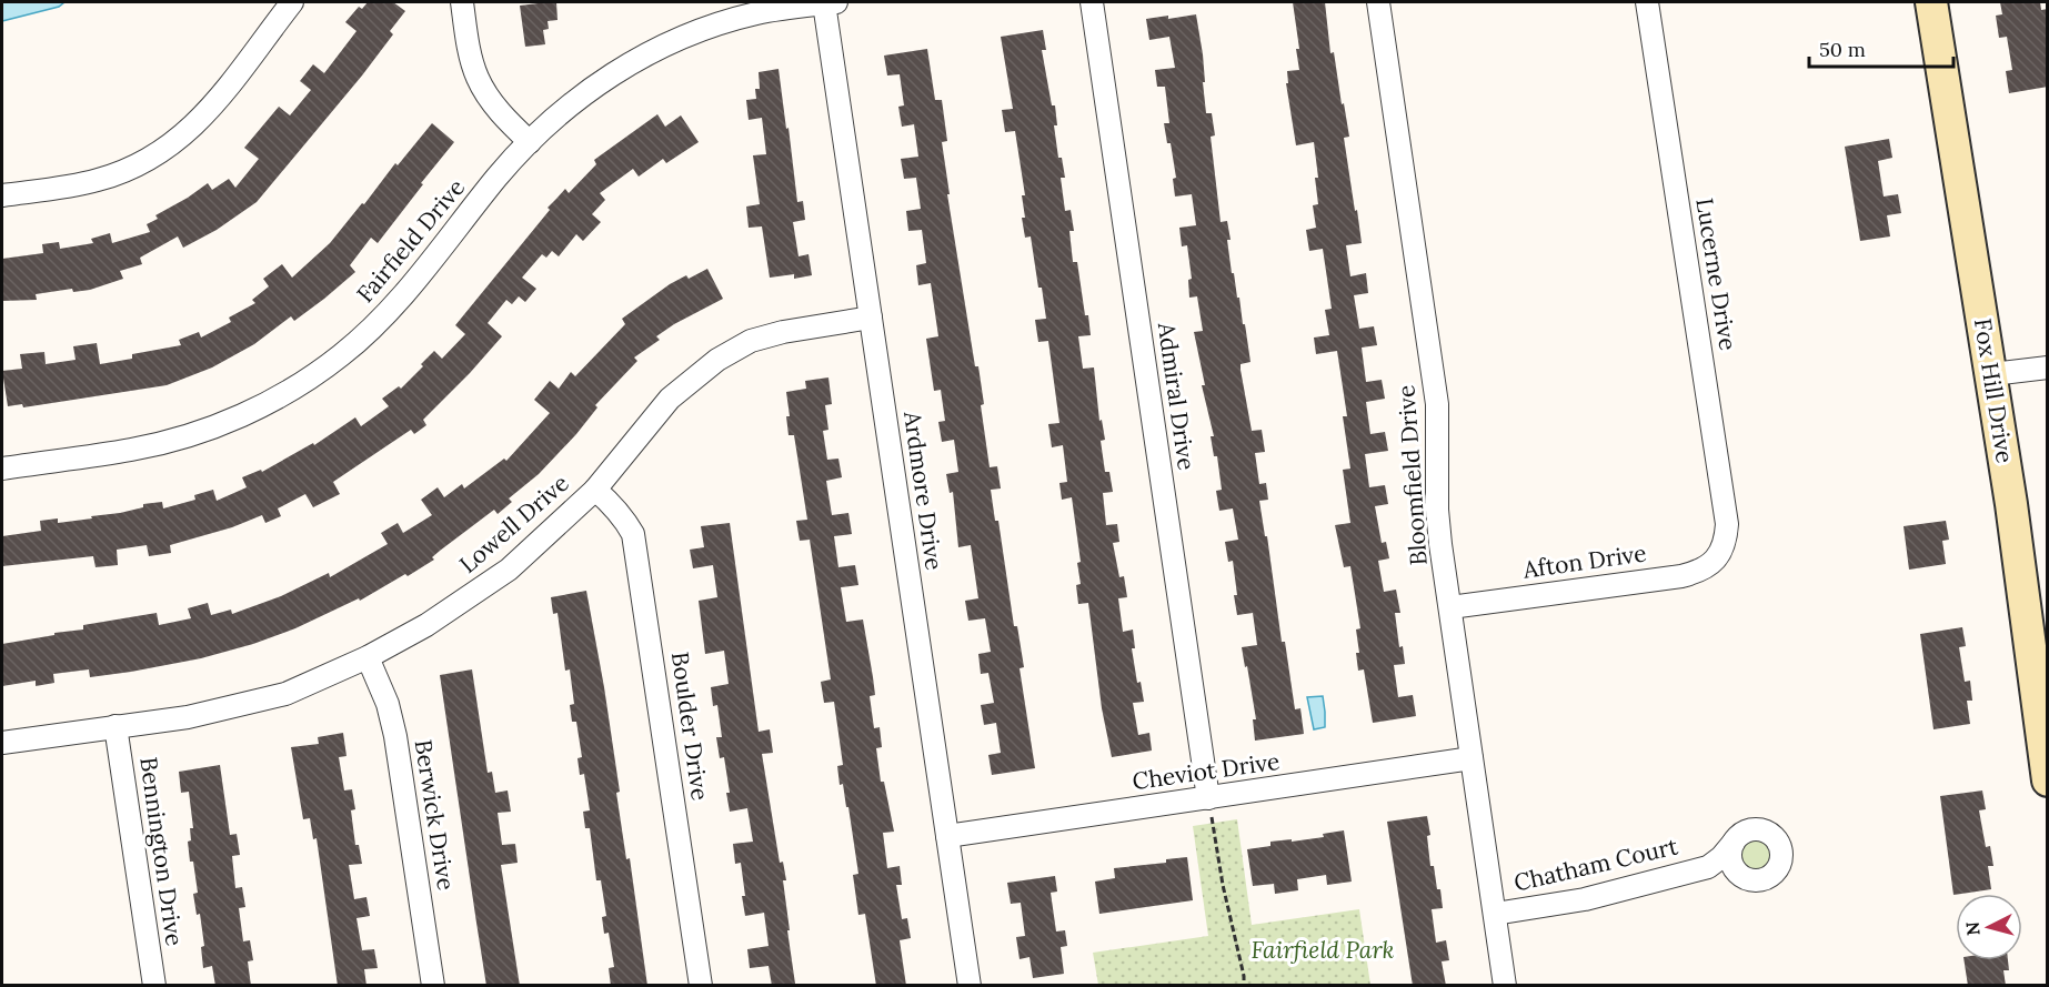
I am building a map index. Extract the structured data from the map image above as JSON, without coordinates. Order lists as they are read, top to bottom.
{
  "streets": {
    "street": [
      "Fairfield Drive",
      "Lucerne Drive",
      "Fox Hill Drive",
      "Admiral Drive",
      "Bloomfield Drive",
      "Ardmore Drive",
      "Lowell Drive",
      "Afton Drive",
      "Boulder Drive",
      "Cheviot Drive",
      "Berwick Drive",
      "Bennington Drive",
      "Chatham Court"
    ]
  },
  "crossings": [
    ["Fairfield Drive", "Ardmore Drive"],
    ["Lucerne Drive", "Afton Drive"],
    ["Admiral Drive", "Cheviot Drive"],
    ["Bloomfield Drive", "Afton Drive"],
    ["Bloomfield Drive", "Cheviot Drive"],
    ["Bloomfield Drive", "Chatham Court"],
    ["Ardmore Drive", "Lowell Drive"],
    ["Ardmore Drive", "Cheviot Drive"],
    ["Lowell Drive", "Boulder Drive"],
    ["Lowell Drive", "Berwick Drive"],
    ["Lowell Drive", "Bennington Drive"]
  ],
  "parks": ["Fairfield Park"],
  "scale_bar": "50 m",
  "north": "left"
}
